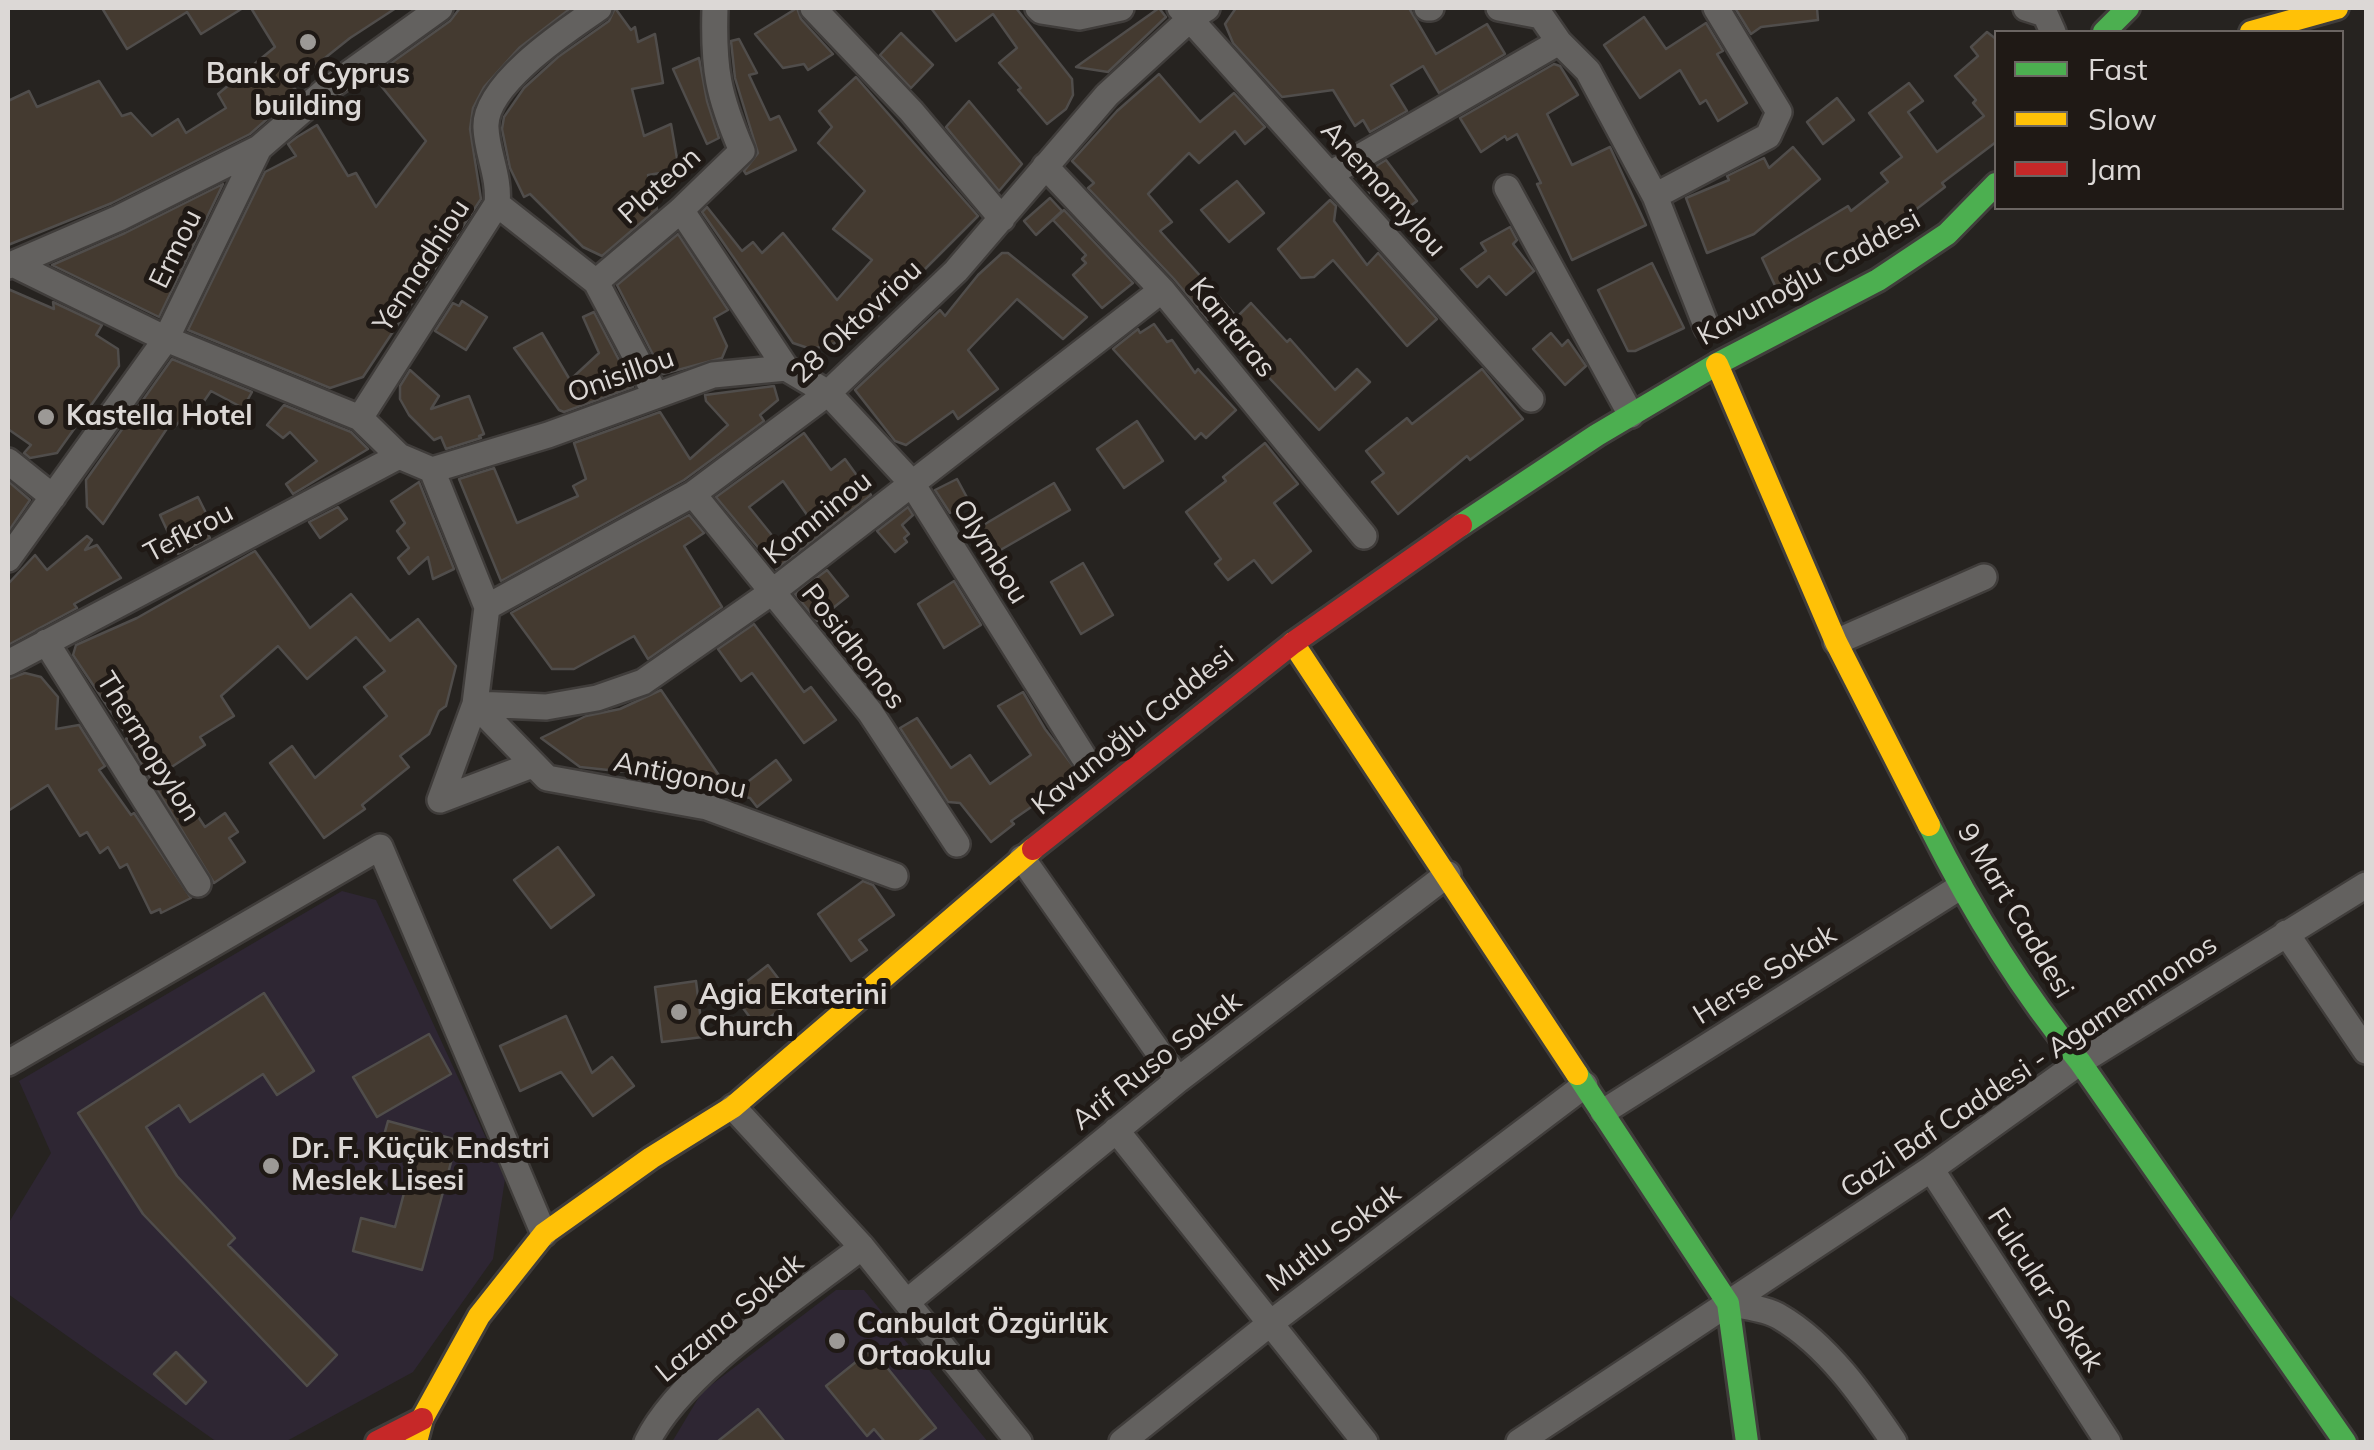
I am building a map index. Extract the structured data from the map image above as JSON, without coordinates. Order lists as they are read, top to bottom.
{
  "streets": {
    "main road": ["Kavunoğlu Caddesi", "9 Mart Caddesi"],
    "street": [
      "Plateon",
      "Anemomylou",
      "Ermou",
      "Yennadhiou",
      "28 Oktovriou",
      "Kantaras",
      "Onisillou",
      "Komninou",
      "Tefkrou",
      "Olymbou",
      "Posidhonos",
      "Thermopylon",
      "Antigonou",
      "Herse Sokak",
      "Arif Ruso Sokak",
      "Gazi Baf Caddesi - Agamemnonos",
      "Mutlu Sokak",
      "Fulcular Sokak",
      "Lazana Sokak"
    ]
  },
  "crossings": [
    ["Anemomylou", "28 Oktovriou"],
    ["Kavunoğlu Caddesi", "9 Mart Caddesi"],
    ["28 Oktovriou", "Kantaras"],
    ["28 Oktovriou", "Olymbou"],
    ["28 Oktovriou", "Posidhonos"],
    ["Kantaras", "Komninou"],
    ["Komninou", "Olymbou"],
    ["Komninou", "Posidhonos"],
    ["Komninou", "Antigonou"],
    ["Tefkrou", "Thermopylon"],
    ["9 Mart Caddesi", "Herse Sokak"],
    ["9 Mart Caddesi", "Gazi Baf Caddesi - Agamemnonos"],
    ["Gazi Baf Caddesi - Agamemnonos", "Fulcular Sokak"]
  ],
  "places": [
    "Bank of Cyprus building",
    "Kastella Hotel",
    "Agia Ekaterini Church",
    "Dr. F. Küçük Endstri Meslek Lisesi",
    "Canbulat Özgürlük Ortaokulu"
  ],
  "legend": ["Fast", "Slow", "Jam"]
}
